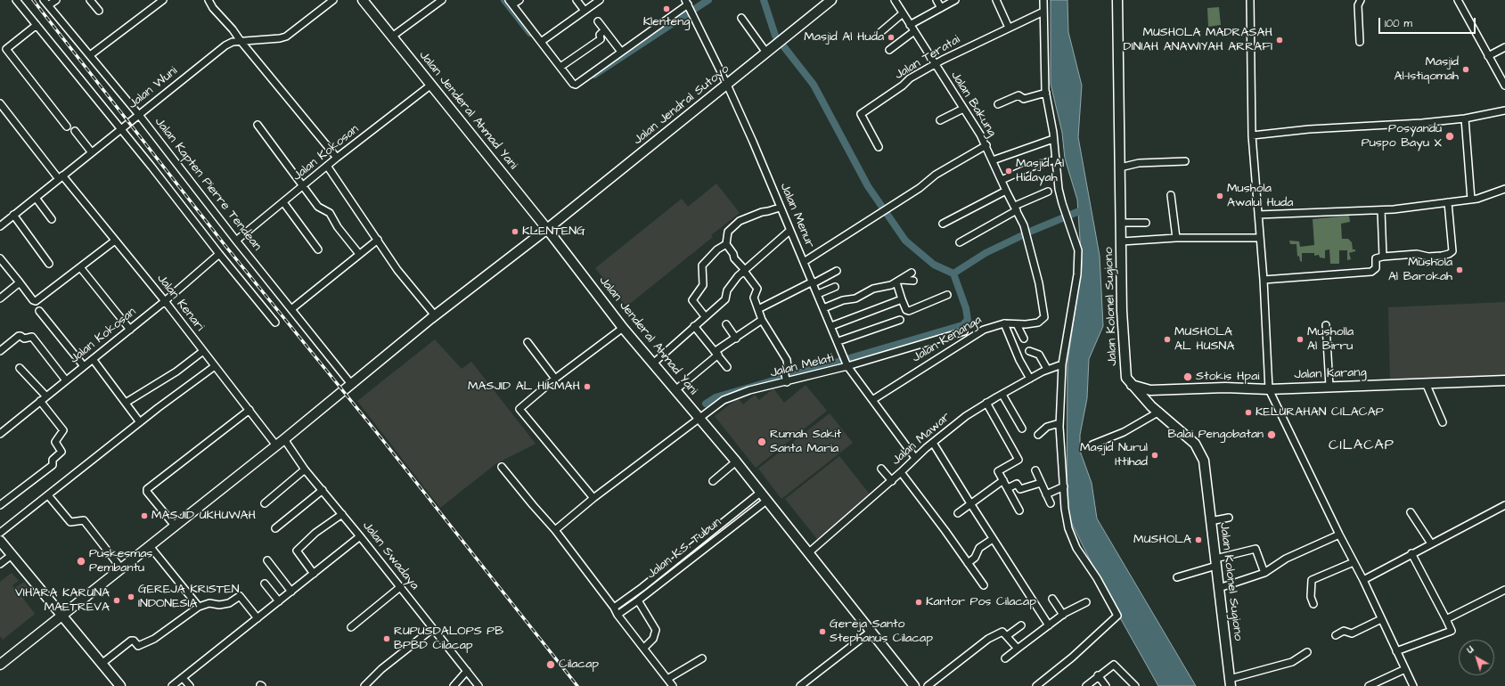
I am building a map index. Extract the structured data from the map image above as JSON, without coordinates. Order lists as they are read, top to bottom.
{
  "streets": {
    "main road": [
      "Jalan Jendral Sutoyo",
      "Jalan Jenderal Ahmad Yani",
      "Jalan Kolonel Sugiono",
      "Jalan Karang"
    ],
    "street": [
      "Jalan Teratai",
      "Jalan Wuni",
      "Jalan Bakung",
      "Jalan Kokosan",
      "Jalan Kapten Pierre Tendean",
      "Jalan Menur",
      "Jalan Kenari",
      "Jalan Kenanga",
      "Jalan Melati",
      "Jalan Mawar",
      "Jalan K.S. Tubun",
      "Jalan Swadaya"
    ]
  },
  "crossings": [
    ["Jalan Teratai", "Jalan Bakung"],
    ["Jalan Wuni", "Jalan Kapten Pierre Tendean"],
    ["Jalan Wuni", "Jalan Kenari"],
    ["Jalan Bakung", "Jalan Kenanga"],
    ["Jalan Jendral Sutoyo", "Jalan Jenderal Ahmad Yani"],
    ["Jalan Jendral Sutoyo", "Jalan Kapten Pierre Tendean"],
    ["Jalan Jendral Sutoyo", "Jalan Menur"],
    ["Jalan Jendral Sutoyo", "Jalan Kenari"],
    ["Jalan Jendral Sutoyo", "Jalan Swadaya"],
    ["Jalan Jenderal Ahmad Yani", "Jalan Kokosan"],
    ["Jalan Jenderal Ahmad Yani", "Jalan Melati"],
    ["Jalan Jenderal Ahmad Yani", "Jalan Mawar"],
    ["Jalan Jenderal Ahmad Yani", "Jalan K.S. Tubun"],
    ["Jalan Kokosan", "Jalan Kapten Pierre Tendean"],
    ["Jalan Kokosan", "Jalan Kenari"],
    ["Jalan Menur", "Jalan Melati"],
    ["Jalan Kolonel Sugiono", "Jalan Karang"],
    ["Jalan Kenanga", "Jalan Melati"],
    ["Jalan Melati", "Jalan Mawar"]
  ],
  "districts": ["CILACAP"],
  "places": [
    "Klenteng",
    "Masjid Al Huda",
    "MUSHOLA MADRASAH DINIAH ANAWIYAH ARRAFI",
    "Masjid Al-Istiqomah",
    "Posyandu Puspo Bayu X",
    "Masjid Al Hidayah",
    "Mushola Awalul Huda",
    "KLENTENG",
    "Mushola Al Barokah",
    "MUSHOLA AL HUSNA",
    "Musholla Al Birru",
    "Stokis Hpai",
    "MASJID AL HIKMAH",
    "KELURAHAN CILACAP",
    "Balai Pengobatan",
    "Rumah Sakit Santa Maria",
    "Masjid Nurul Ittihad",
    "MASJID UKHUWAH",
    "MUSHOLA",
    "Puskesmas Pembantu",
    "GEREJA KRISTEN INDONESIA",
    "VIHARA KARUNA MAETREVA",
    "Kantor Pos Cilacap",
    "Gereja Santo Stephanus Cilacap",
    "RUPUSDALOPS PB BPBD Cilacap",
    "Cilacap"
  ],
  "scale_bar": "100 m",
  "north": "top left"
}
